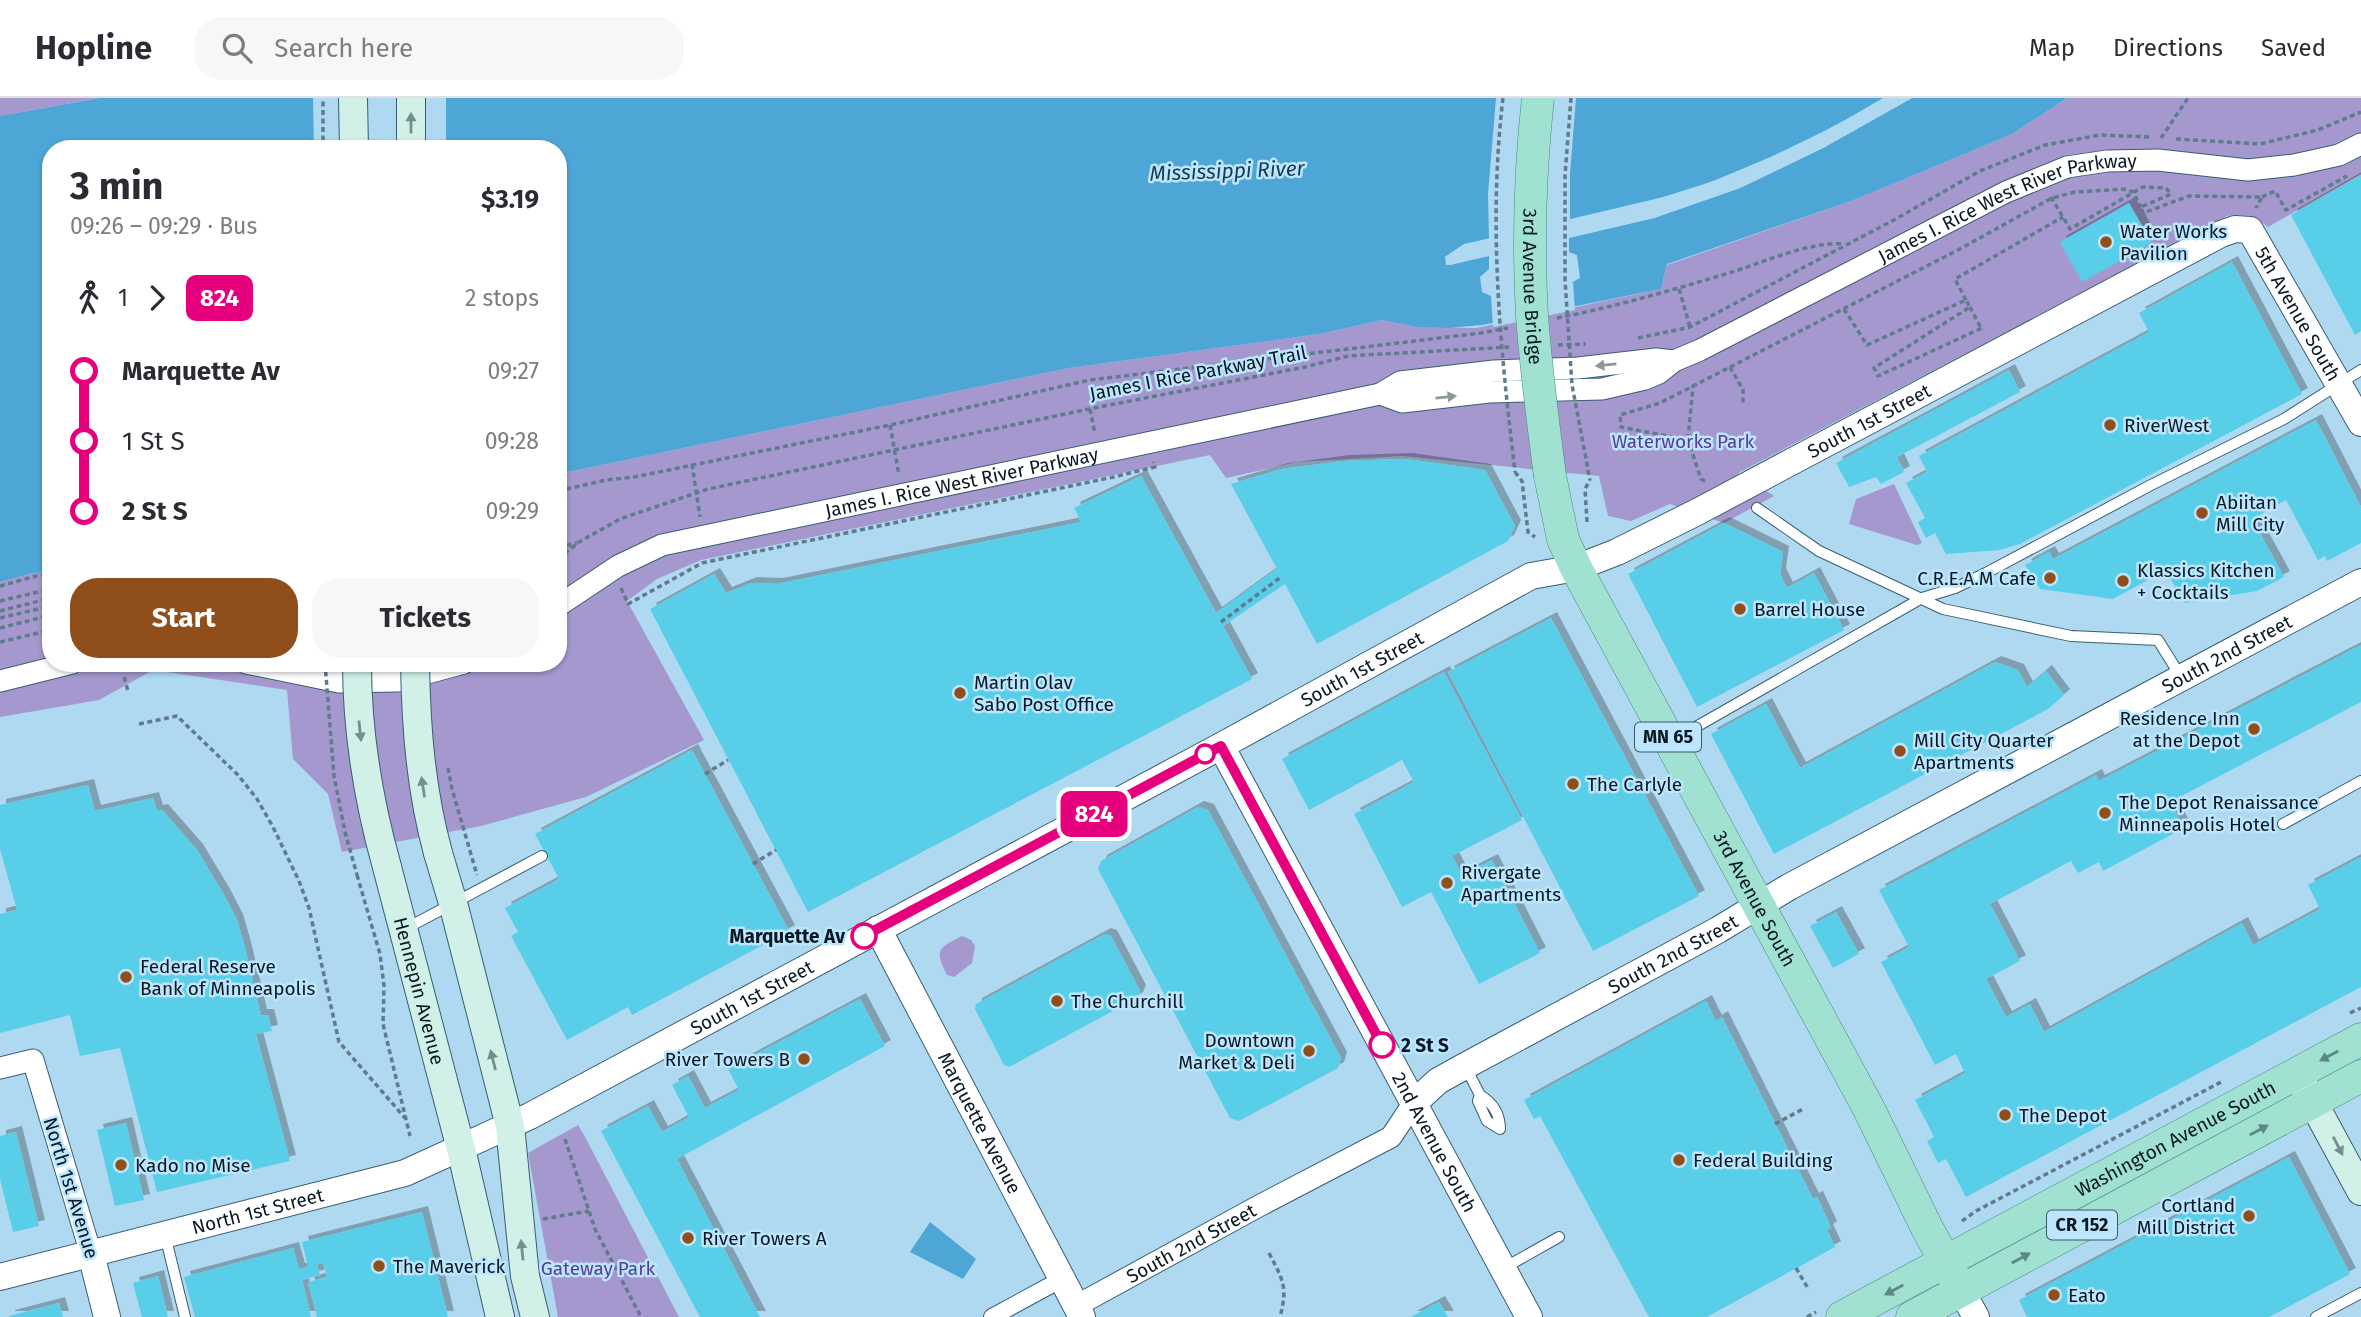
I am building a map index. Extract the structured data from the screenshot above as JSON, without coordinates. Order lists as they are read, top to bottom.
{
  "streets": {
    "main road": [
      "3rd Avenue Bridge",
      "MN 65",
      "3rd Avenue South",
      "Hennepin Avenue",
      "Washington Avenue South",
      "CR 152"
    ],
    "street": [
      "James I. Rice West River Parkway",
      "5th Avenue South",
      "South 1st Street",
      "South 2nd Street",
      "Marquette Avenue",
      "2nd Avenue South",
      "North 1st Avenue",
      "North 1st Street"
    ],
    "path": ["James I Rice Parkway Trail"]
  },
  "crossings": [
    ["3rd Avenue Bridge", "3rd Avenue South"],
    ["5th Avenue South", "South 1st Street"],
    ["South 1st Street", "3rd Avenue South"],
    ["South 1st Street", "Marquette Avenue"],
    ["South 1st Street", "2nd Avenue South"],
    ["South 1st Street", "North 1st Street"],
    ["South 2nd Street", "3rd Avenue South"],
    ["South 2nd Street", "Marquette Avenue"],
    ["South 2nd Street", "2nd Avenue South"],
    ["3rd Avenue South", "Washington Avenue South"],
    ["Hennepin Avenue", "North 1st Street"],
    ["North 1st Avenue", "North 1st Street"]
  ],
  "water": ["Mississippi River"],
  "parks": ["Waterworks Park", "Gateway Park"],
  "places": [
    "Water Works Pavilion",
    "RiverWest",
    "Abiitan Mill City",
    "C.R.E.A.M Cafe",
    "Klassics Kitchen + Cocktails",
    "Barrel House",
    "Martin Olav Sabo Post Office",
    "Residence Inn at the Depot",
    "Mill City Quarter Apartments",
    "The Carlyle",
    "The Depot Renaissance Minneapolis Hotel",
    "Rivergate Apartments",
    "Marquette Av",
    "Federal Reserve Bank of Minneapolis",
    "The Churchill",
    "2 St S",
    "Downtown Market & Deli",
    "River Towers B",
    "The Depot",
    "Federal Building",
    "Kado no Mise",
    "Cortland Mill District",
    "River Towers A",
    "The Maverick",
    "Eato"
  ],
  "lines": ["bus line 824"],
  "page": {
    "header": "Hopline",
    "search": "Search here",
    "nav": ["Map", "Directions", "Saved"],
    "on_map": "824",
    "heading": ["3 min", "09:26 – 09:29 · Bus", "$3.19"],
    "legs": ["1", "824", "2 stops"],
    "list": [
      {
        "name": "Marquette Av",
        "value": "09:27"
      },
      {
        "name": "1 St S",
        "value": "09:28"
      },
      {
        "name": "2 St S",
        "value": "09:29"
      }
    ],
    "buttons": ["Start", "Tickets"]
  }
}
